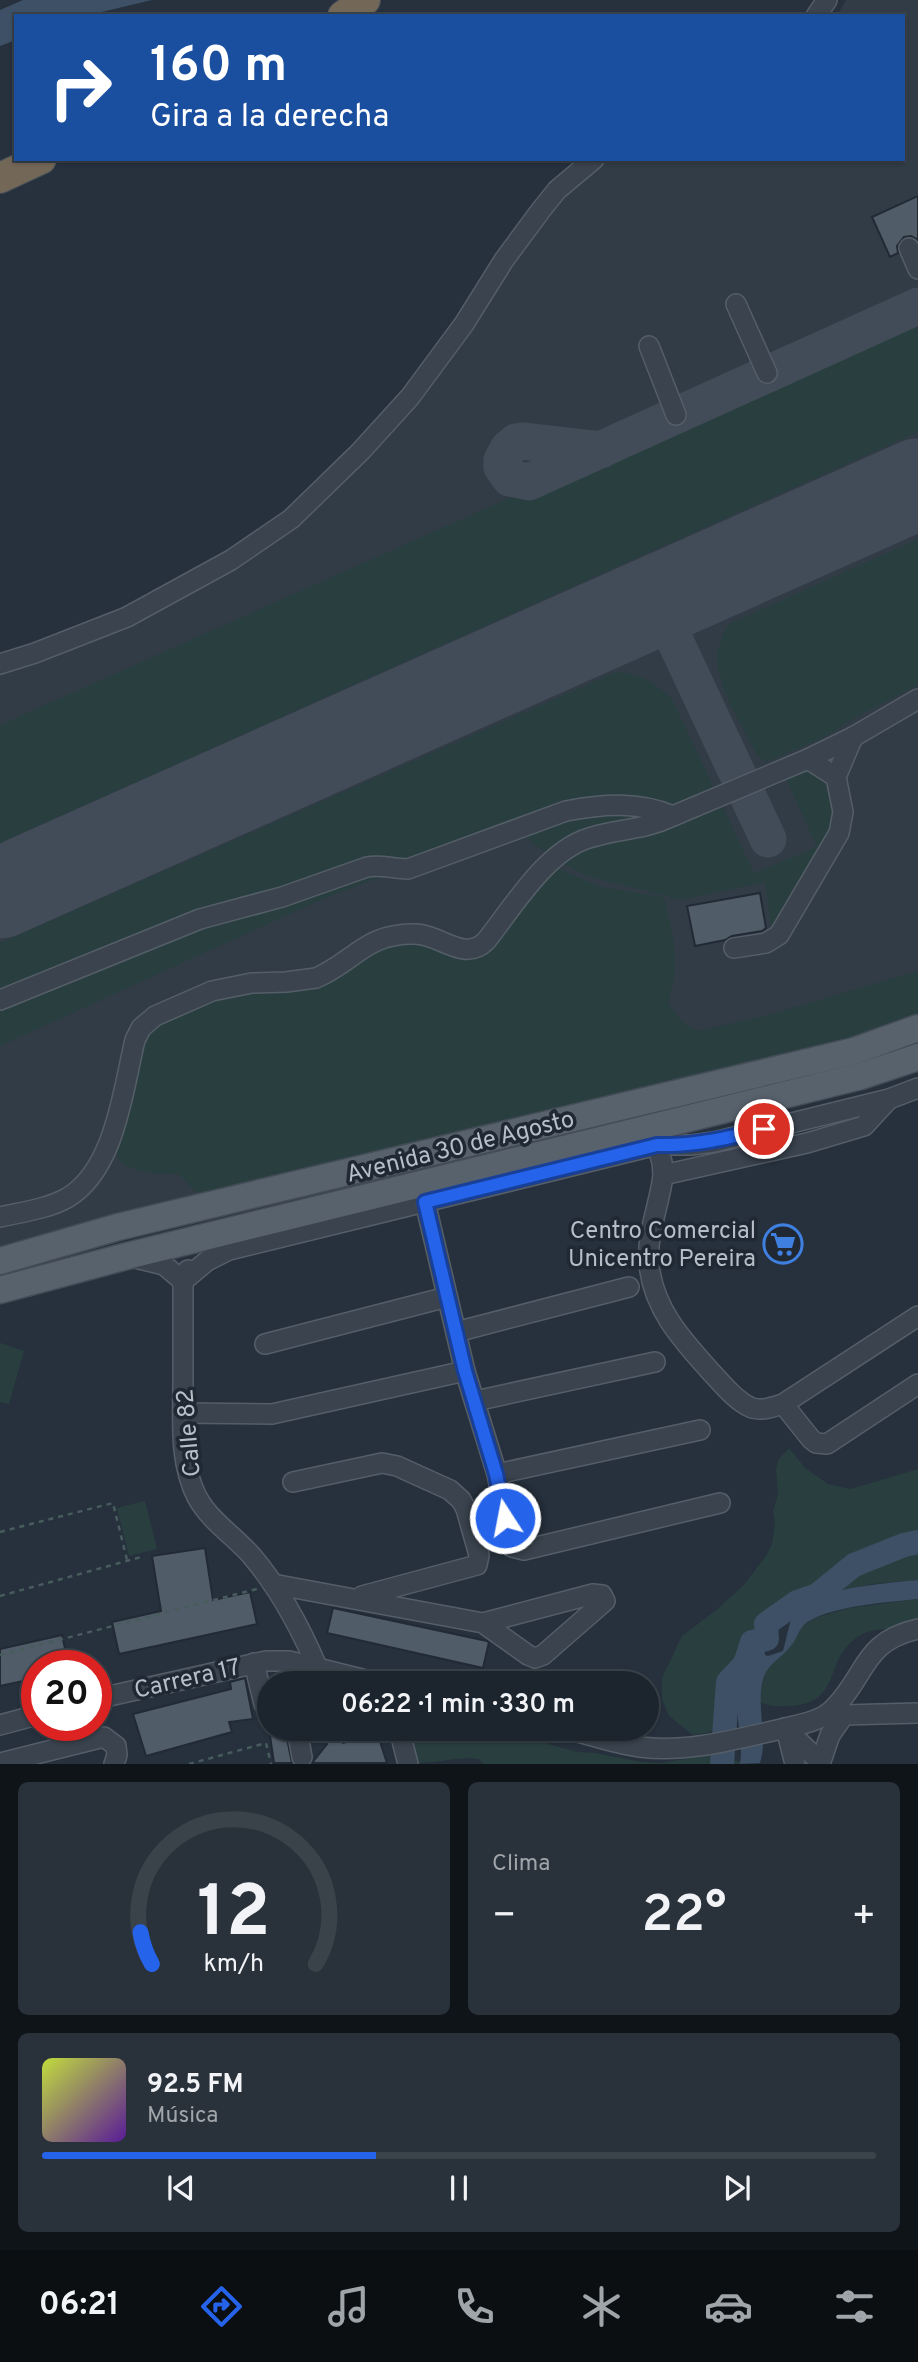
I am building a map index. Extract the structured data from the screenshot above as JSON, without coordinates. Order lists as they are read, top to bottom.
{
  "streets": {
    "main road": ["Avenida 30 de Agosto"],
    "street": ["Calle 82", "Carrera 17"]
  },
  "crossings": [
    ["Avenida 30 de Agosto", "Calle 82"],
    ["Calle 82", "Carrera 17"]
  ],
  "places": {
    "supermarket": ["Centro Comercial Unicentro Pereira"]
  },
  "page": {
    "turn": ["160 m", "Gira a la derecha"],
    "limit": "20",
    "trip": "06:22 · 1 min · 330 m",
    "tile": "Clima",
    "heat": ["−", "22°", "+"],
    "song": ["92.5 FM", "Música"],
    "tabs": "06:21",
    "gauge": ["12", "km/h"]
  }
}
